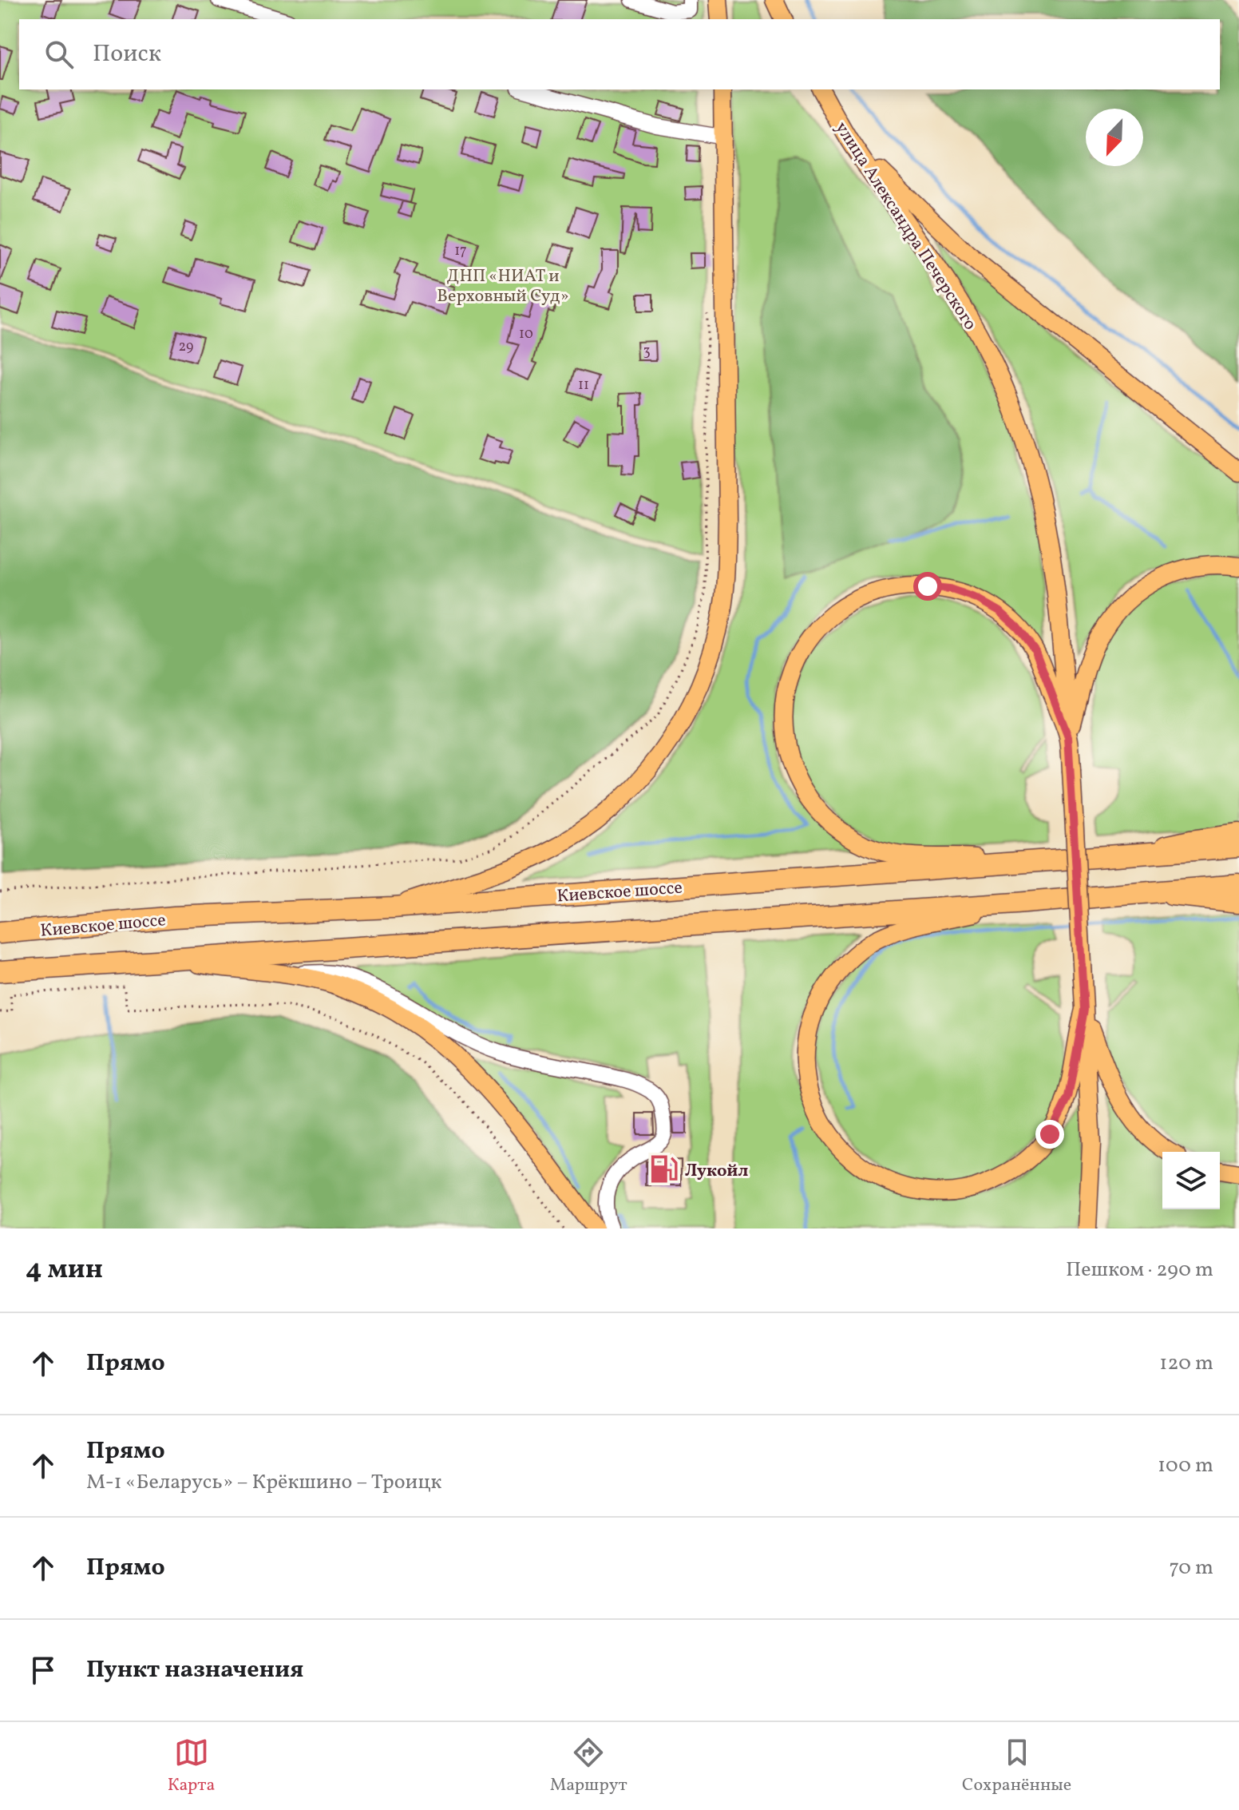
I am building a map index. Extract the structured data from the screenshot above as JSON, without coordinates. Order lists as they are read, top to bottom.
{
  "streets": {
    "highway": ["Киевское шоссе"],
    "main road": ["улица Александра Печерского"]
  },
  "parks": ["ДНП «НИАТ и Верховный Суд»"],
  "places": {
    "fuel station": ["Лукойл"]
  },
  "house_numbers": [
    "17",
    "10",
    "29",
    "3",
    "11"
  ],
  "north": "bottom left",
  "page": {
    "search": "Поиск",
    "heading": ["4 мин", "Пешком · 290 m"],
    "list": [
      ["Прямо", "120 m"],
      ["Прямо", "М-1 «Беларусь» – Крёкшино – Троицк", "100 m"],
      ["Прямо", "70 m"],
      "Пункт назначения"
    ],
    "nav": ["Карта", "Маршрут", "Сохранённые"]
  }
}
